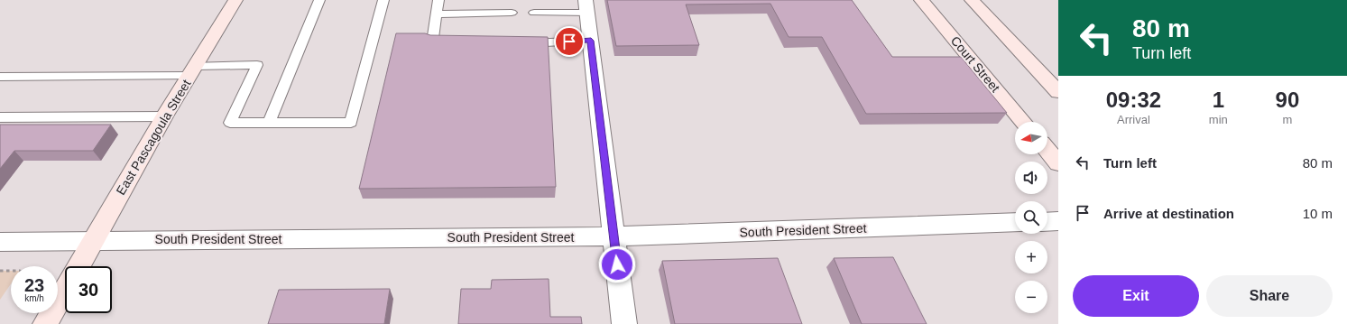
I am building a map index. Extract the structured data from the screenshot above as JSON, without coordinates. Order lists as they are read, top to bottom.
{
  "streets": {
    "street": ["Court Street", "East Pascagoula Street", "South President Street"]
  },
  "crossings": [
    ["East Pascagoula Street", "South President Street"]
  ],
  "north": "left",
  "page": {
    "turn": ["80 m", "Turn left"],
    "eta": [
      "09:32",
      "Arrival",
      "1",
      "min",
      "90",
      "m"
    ],
    "map_buttons": ["+", "−"],
    "list": [
      {
        "name": "Turn left",
        "value": "80 m"
      },
      {
        "name": "Arrive at destination",
        "value": "10 m"
      }
    ],
    "speed": "23 km/h",
    "limit": "30",
    "buttons": ["Exit", "Share"]
  }
}
